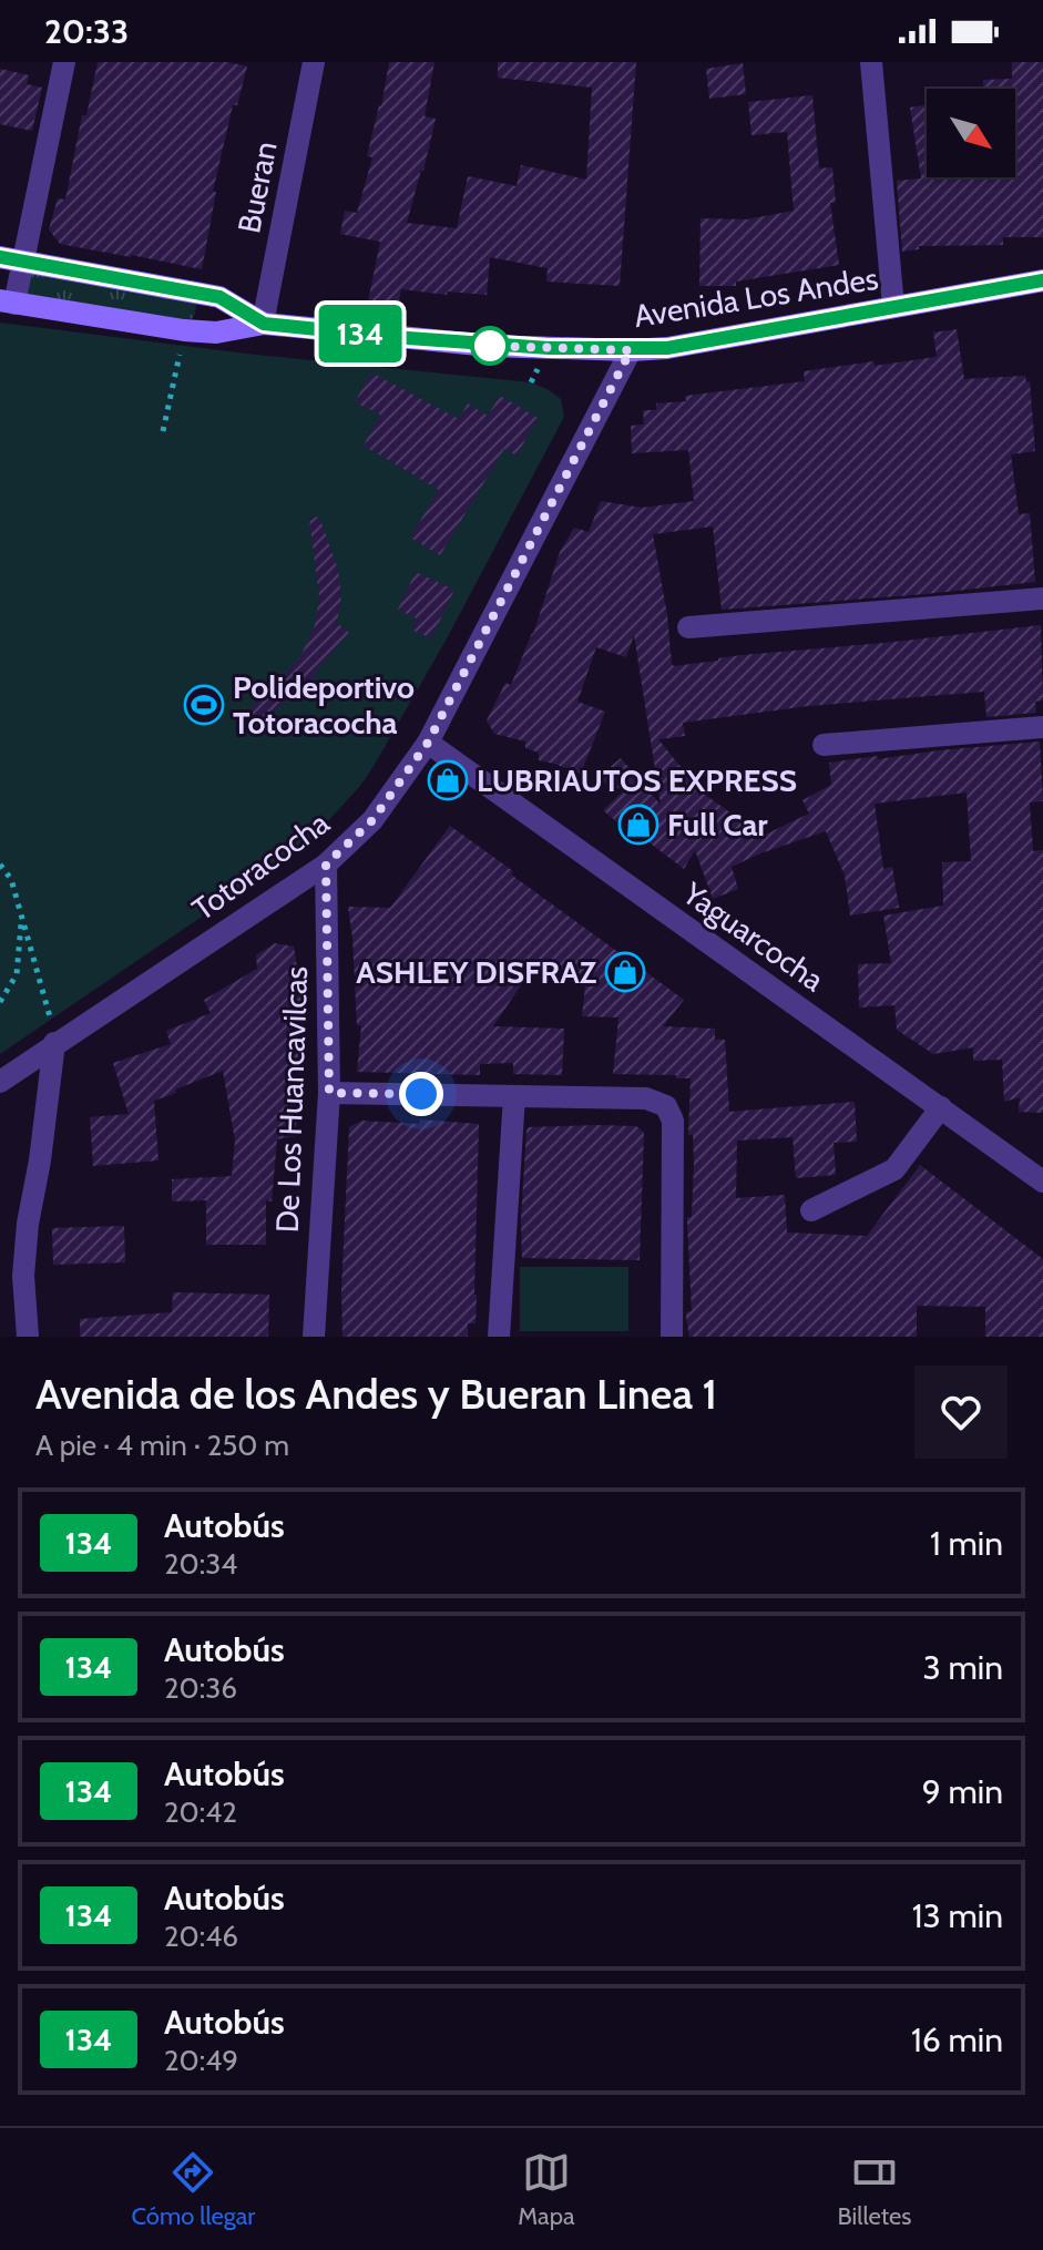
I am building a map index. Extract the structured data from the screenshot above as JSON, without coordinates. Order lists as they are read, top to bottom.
{
  "streets": {
    "main road": ["Avenida Los Andes"],
    "street": [
      "Bueran",
      "Totoracocha",
      "Yaguarcocha",
      "De Los Huancavilcas"
    ]
  },
  "crossings": [
    ["Bueran", "Avenida Los Andes"],
    ["Avenida Los Andes", "Totoracocha"],
    ["Totoracocha", "Yaguarcocha"],
    ["Totoracocha", "De Los Huancavilcas"]
  ],
  "places": {
    "sports": ["Polideportivo Totoracocha"],
    "shop": ["LUBRIAUTOS EXPRESS", "Full Car", "ASHLEY DISFRAZ"]
  },
  "lines": ["bus line 134"],
  "north": "bottom right",
  "page": {
    "status": "20:33",
    "on_map": "134",
    "heading": ["Avenida de los Andes y Bueran Linea 1", "A pie · 4 min · 250 m"],
    "list": [
      {
        "mark": "134",
        "name": "Autobús",
        "note": "20:34",
        "value": "1 min"
      },
      {
        "mark": "134",
        "name": "Autobús",
        "note": "20:36",
        "value": "3 min"
      },
      {
        "mark": "134",
        "name": "Autobús",
        "note": "20:42",
        "value": "9 min"
      },
      {
        "mark": "134",
        "name": "Autobús",
        "note": "20:46",
        "value": "13 min"
      },
      {
        "mark": "134",
        "name": "Autobús",
        "note": "20:49",
        "value": "16 min"
      }
    ],
    "tabs": ["Cómo llegar", "Mapa", "Billetes"]
  }
}
